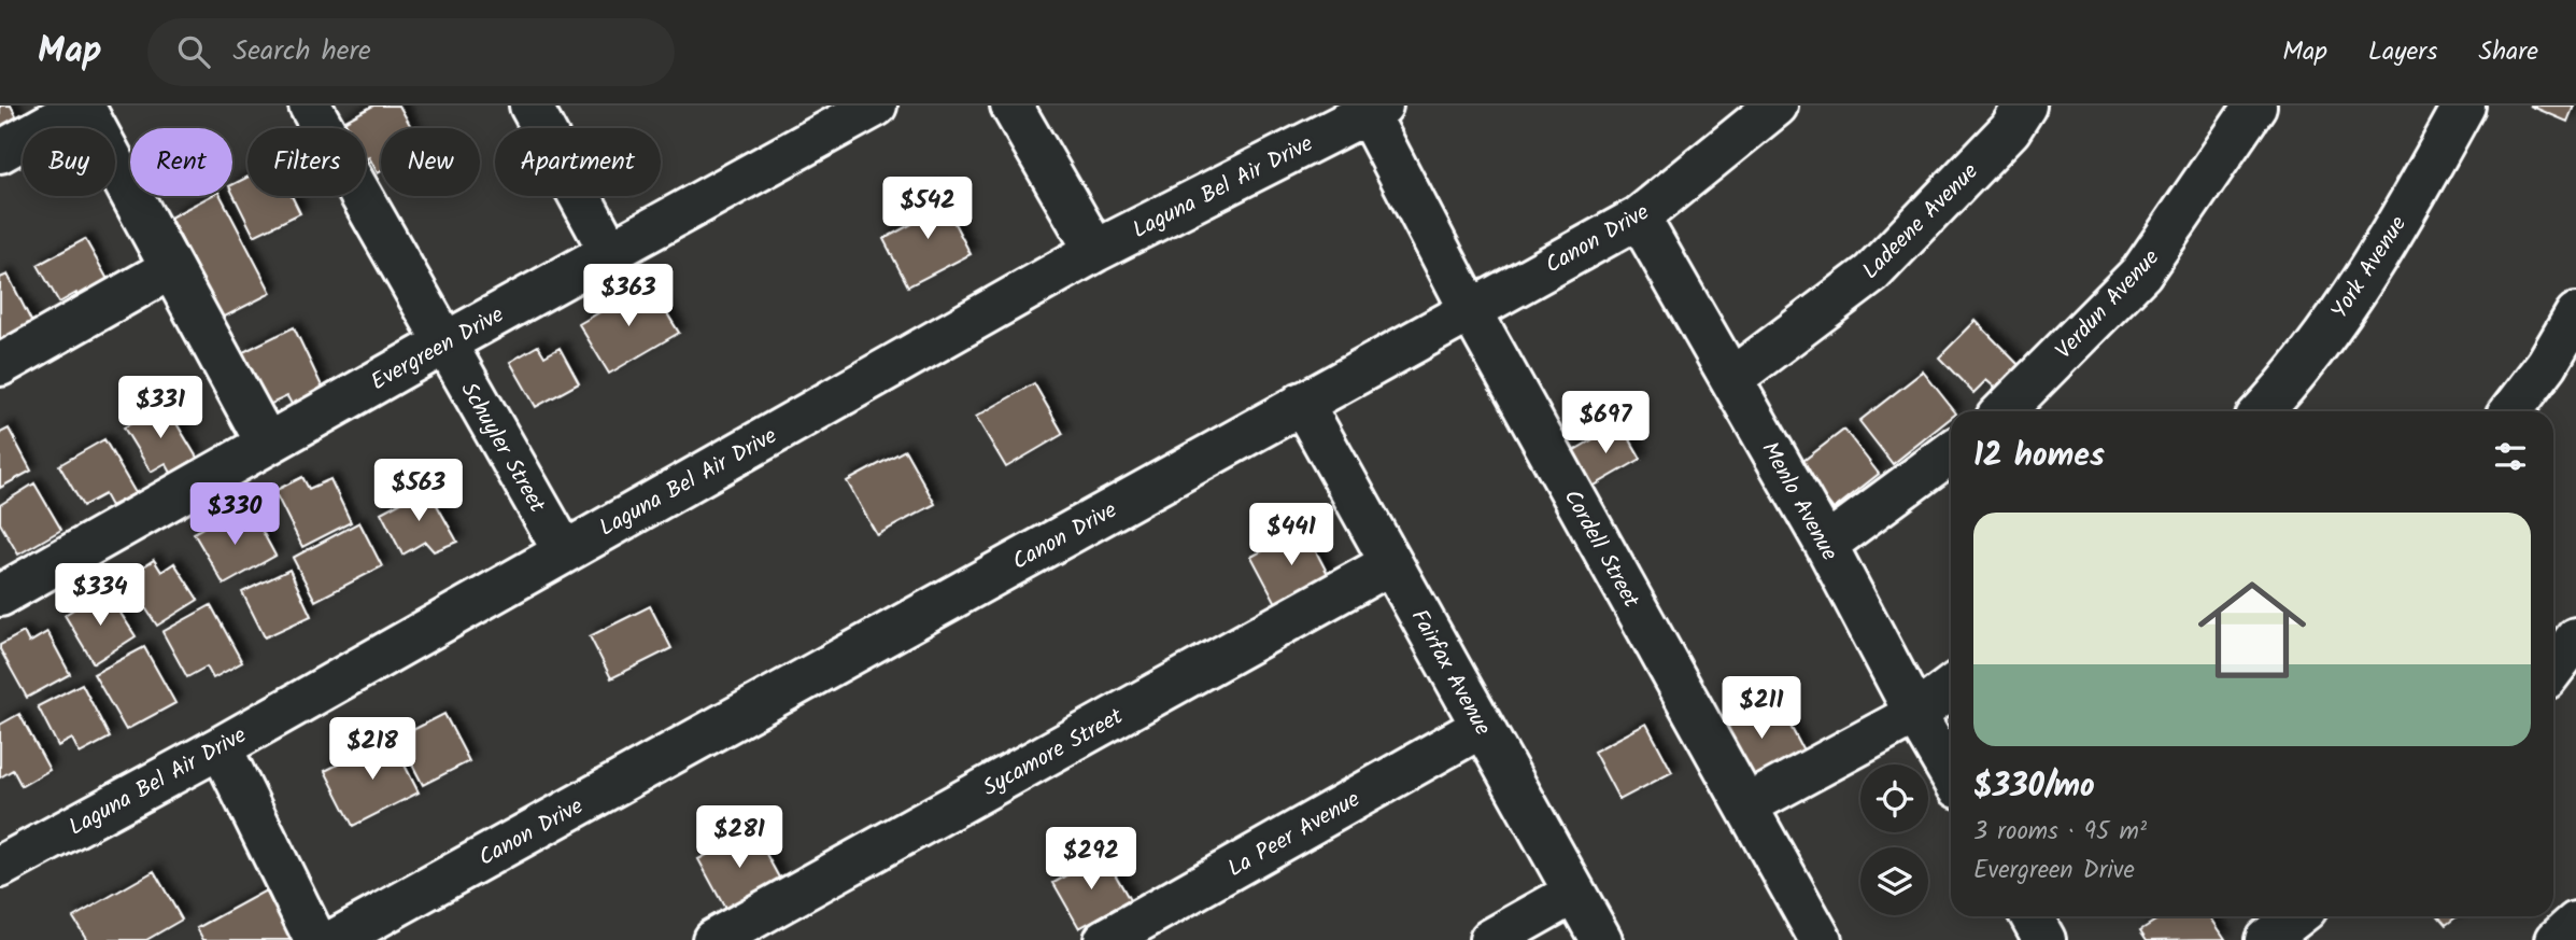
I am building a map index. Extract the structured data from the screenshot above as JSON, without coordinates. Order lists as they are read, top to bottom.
{
  "streets": {
    "street": [
      "Laguna Bel Air Drive",
      "Ladeene Avenue",
      "Canon Drive",
      "York Avenue",
      "Verdun Avenue",
      "Evergreen Drive",
      "Schuyler Street",
      "Menlo Avenue",
      "Cordell Street",
      "Fairfax Avenue",
      "Sycamore Street",
      "La Peer Avenue"
    ]
  },
  "crossings": [
    ["Laguna Bel Air Drive", "Schuyler Street"],
    ["Laguna Bel Air Drive", "Cordell Street"],
    ["Ladeene Avenue", "Menlo Avenue"],
    ["Canon Drive", "Menlo Avenue"],
    ["Canon Drive", "Cordell Street"],
    ["Canon Drive", "Fairfax Avenue"],
    ["Evergreen Drive", "Schuyler Street"],
    ["Fairfax Avenue", "Sycamore Street"],
    ["Fairfax Avenue", "La Peer Avenue"]
  ],
  "page": {
    "header": "Map",
    "search": "Search here",
    "nav": ["Map", "Layers", "Share"],
    "chip": [
      "Buy",
      "Rent",
      "Filters",
      "New",
      "Apartment"
    ],
    "price": [
      "$542",
      "$363",
      "$331",
      "$697",
      "$563",
      "$330",
      "$441",
      "$334",
      "$211",
      "$218",
      "$281",
      "$292"
    ],
    "heading": "12 homes",
    "list": [
      {
        "name": "$330/mo",
        "note": "3 rooms · 95 m² · Evergreen Drive"
      }
    ]
  }
}
